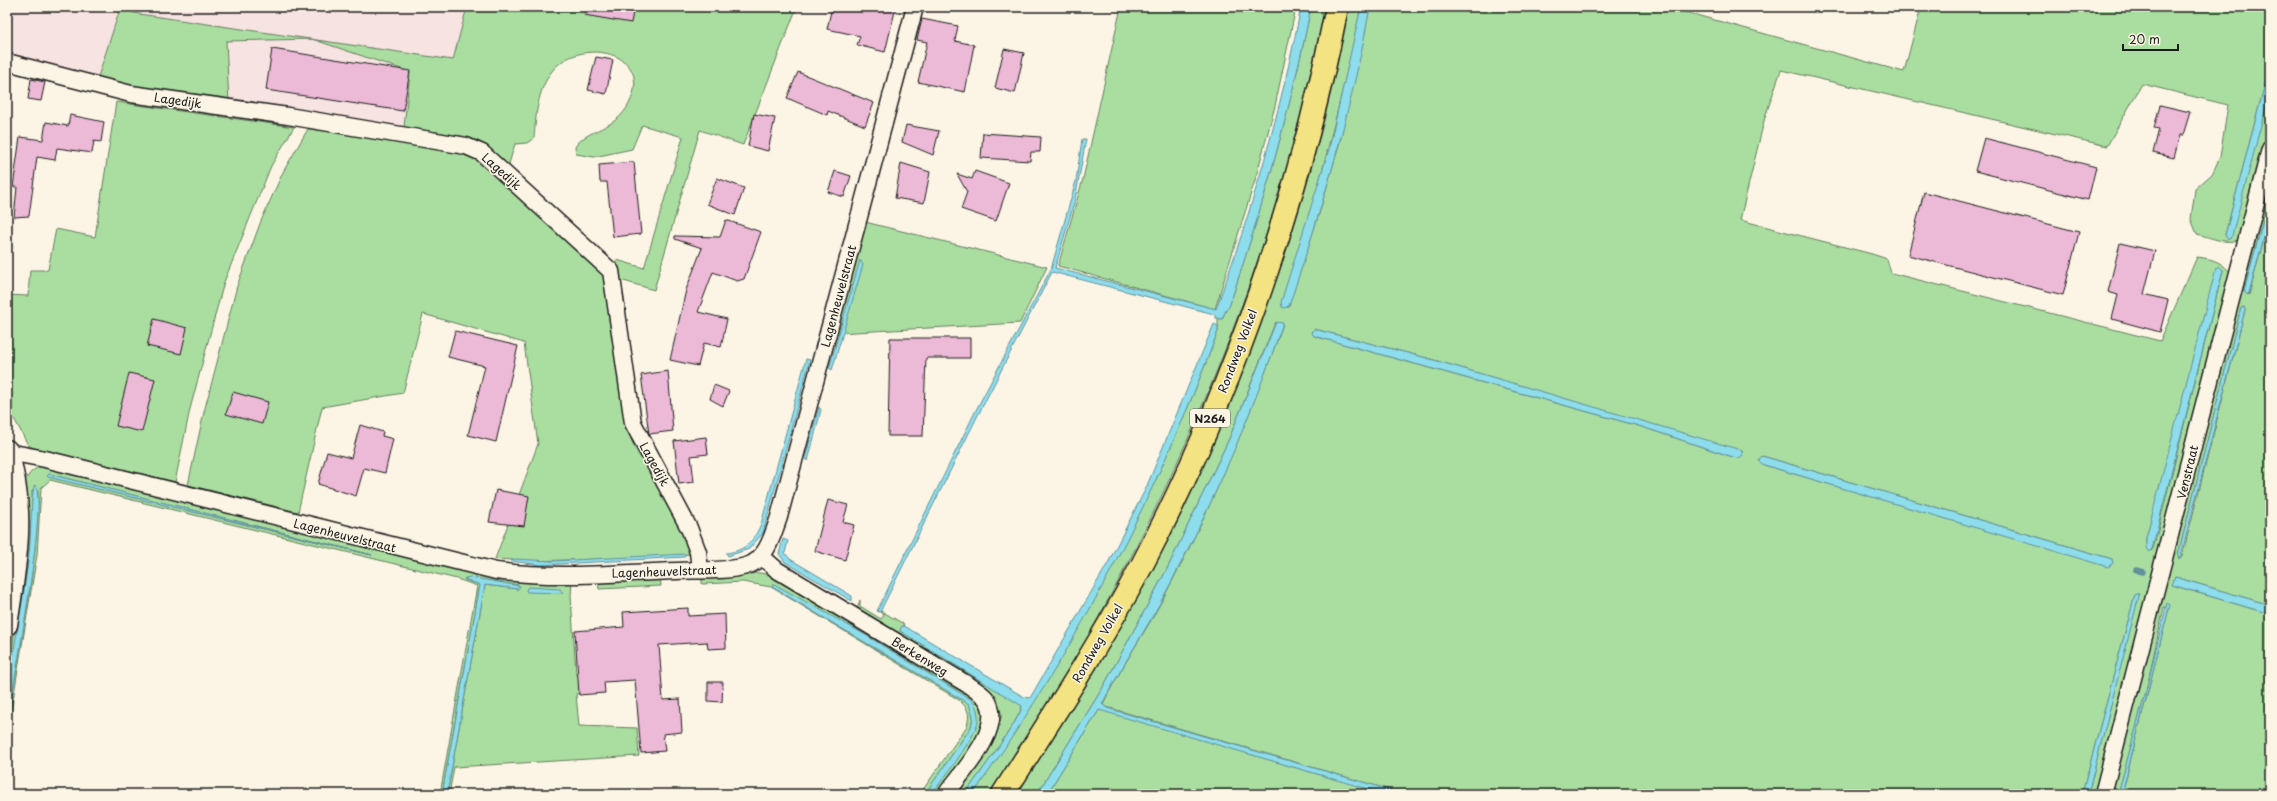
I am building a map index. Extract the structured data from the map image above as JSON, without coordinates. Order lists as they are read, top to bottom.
{
  "streets": {
    "main road": ["Rondweg Volkel", "N264"],
    "street": [
      "Lagedijk",
      "Lagenheuvelstraat",
      "Venstraat",
      "Berkenweg"
    ]
  },
  "crossings": [
    ["Lagedijk", "Lagenheuvelstraat"],
    ["Lagenheuvelstraat", "Berkenweg"]
  ],
  "scale_bar": "20 m"
}
